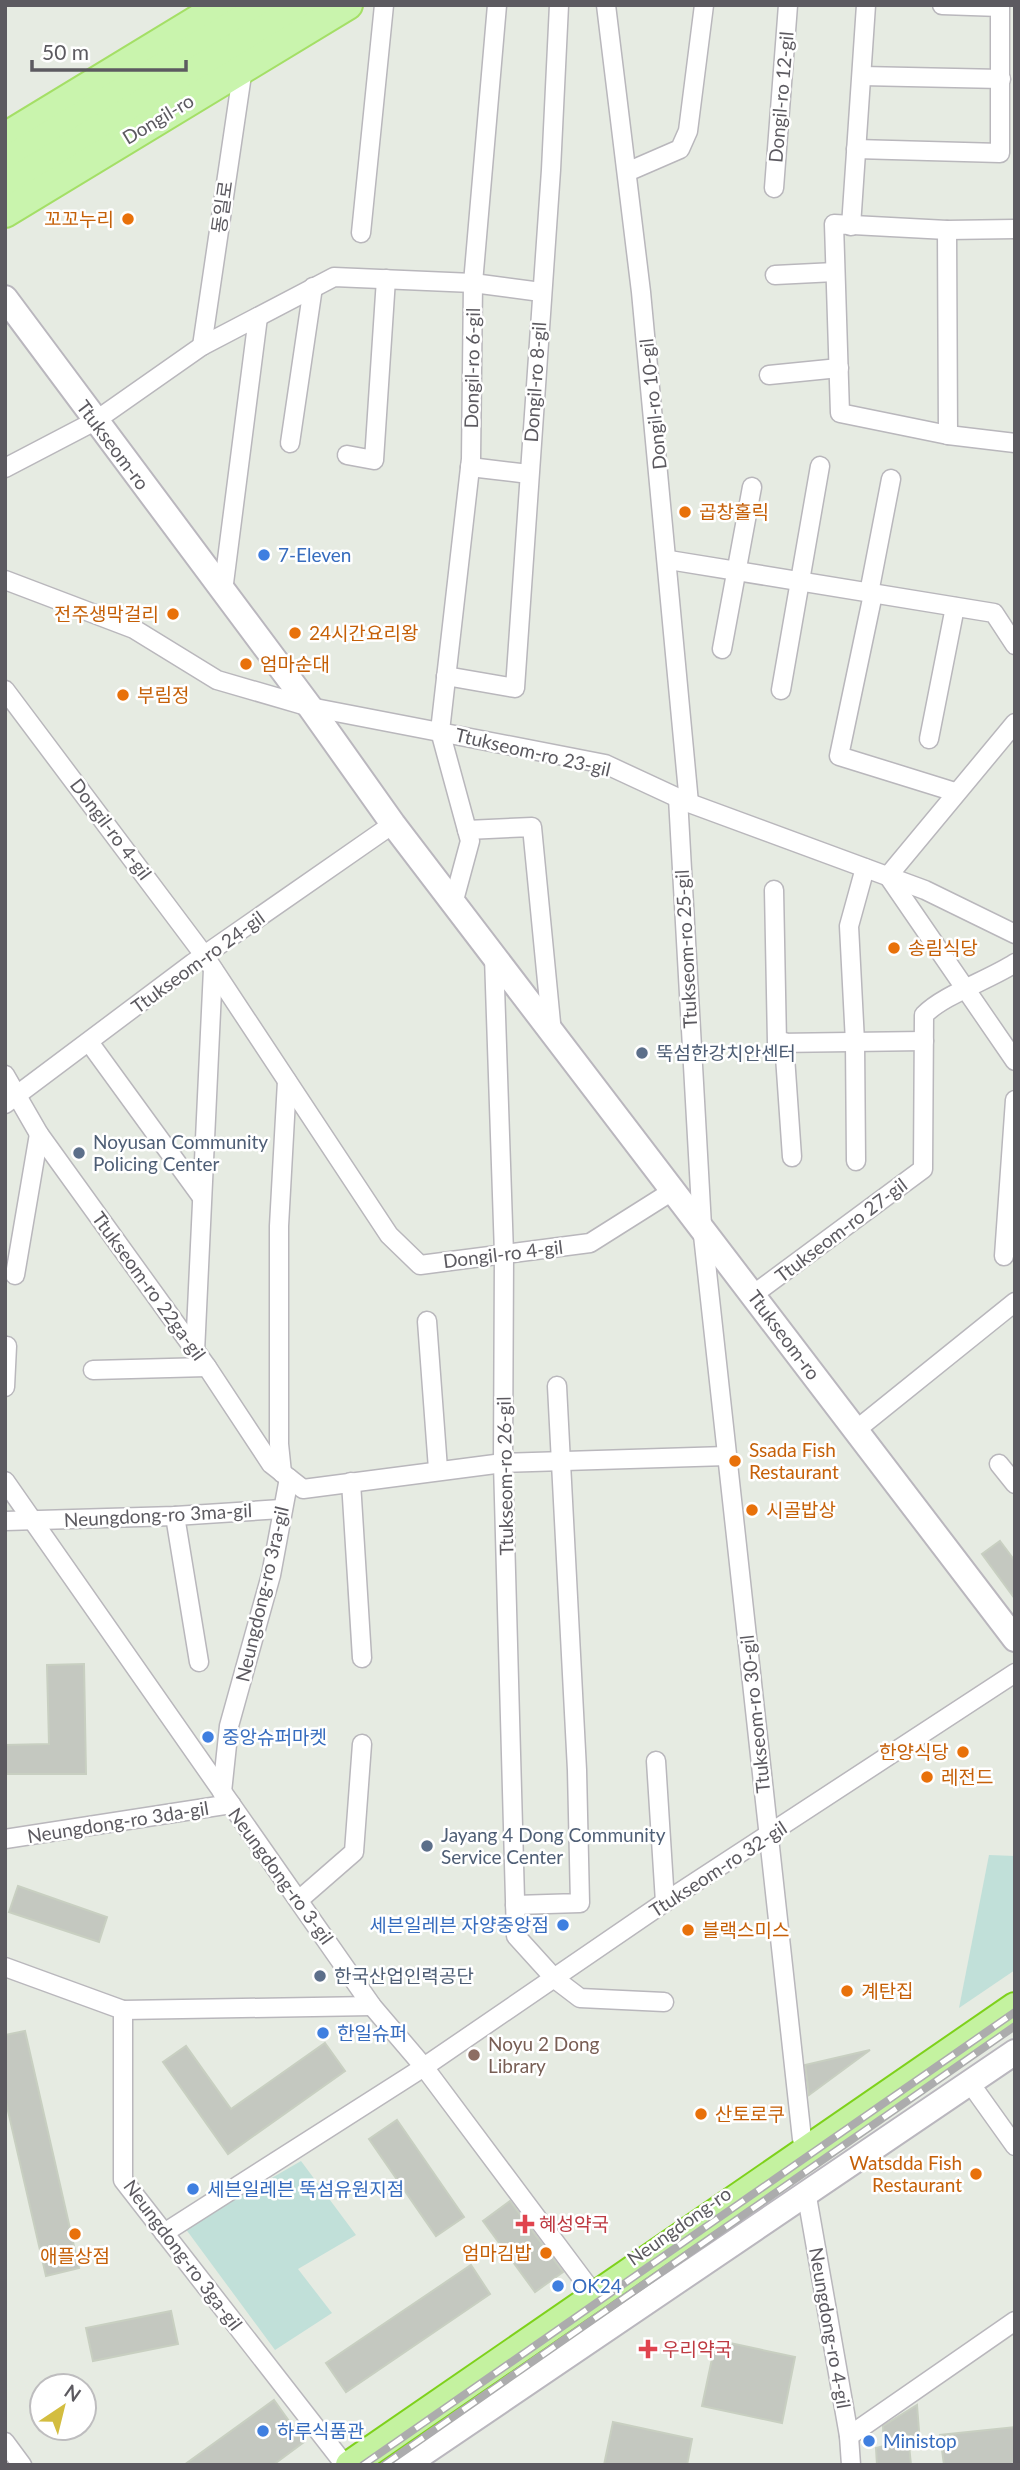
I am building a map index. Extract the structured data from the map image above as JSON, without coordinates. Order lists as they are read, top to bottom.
{
  "streets": {
    "main road": ["Dongil-ro", "Ttukseom-ro", "Neungdong-ro"],
    "street": [
      "Dongil-ro 12-gil",
      "동일로",
      "Dongil-ro 6-gil",
      "Dongil-ro 8-gil",
      "Dongil-ro 10-gil",
      "Ttukseom-ro 23-gil",
      "Dongil-ro 4-gil",
      "Ttukseom-ro 25-gil",
      "Ttukseom-ro 24-gil",
      "Ttukseom-ro 27-gil",
      "Ttukseom-ro 22ga-gil",
      "Ttukseom-ro 26-gil",
      "Neungdong-ro 3ma-gil",
      "Neungdong-ro 3ra-gil",
      "Ttukseom-ro 30-gil",
      "Neungdong-ro 3da-gil",
      "Ttukseom-ro 32-gil",
      "Neungdong-ro 3-gil",
      "Neungdong-ro 3ga-gil",
      "Neungdong-ro 4-gil"
    ]
  },
  "crossings": [
    ["Dongil-ro", "동일로"],
    ["Dongil-ro 6-gil", "Dongil-ro 8-gil"],
    ["Dongil-ro 6-gil", "Ttukseom-ro 23-gil"],
    ["Dongil-ro 10-gil", "Ttukseom-ro 23-gil"],
    ["Dongil-ro 10-gil", "Ttukseom-ro 25-gil"],
    ["Ttukseom-ro", "Ttukseom-ro 23-gil"],
    ["Ttukseom-ro", "Dongil-ro 4-gil"],
    ["Ttukseom-ro", "Ttukseom-ro 25-gil"],
    ["Ttukseom-ro", "Ttukseom-ro 24-gil"],
    ["Ttukseom-ro", "Ttukseom-ro 27-gil"],
    ["Ttukseom-ro", "Ttukseom-ro 26-gil"],
    ["Ttukseom-ro", "Ttukseom-ro 30-gil"],
    ["Ttukseom-ro 23-gil", "Ttukseom-ro 25-gil"],
    ["Dongil-ro 4-gil", "Ttukseom-ro 24-gil"],
    ["Dongil-ro 4-gil", "Ttukseom-ro 26-gil"],
    ["Ttukseom-ro 25-gil", "Ttukseom-ro 30-gil"],
    ["Ttukseom-ro 24-gil", "Ttukseom-ro 22ga-gil"],
    ["Ttukseom-ro 22ga-gil", "Neungdong-ro 3ra-gil"],
    ["Ttukseom-ro 26-gil", "Ttukseom-ro 32-gil"],
    ["Neungdong-ro 3ma-gil", "Neungdong-ro 3ra-gil"],
    ["Neungdong-ro 3ma-gil", "Neungdong-ro 3-gil"],
    ["Neungdong-ro 3ra-gil", "Neungdong-ro 3da-gil"],
    ["Neungdong-ro 3ra-gil", "Neungdong-ro 3-gil"],
    ["Ttukseom-ro 30-gil", "Ttukseom-ro 32-gil"],
    ["Ttukseom-ro 30-gil", "Neungdong-ro"],
    ["Neungdong-ro 3da-gil", "Neungdong-ro 3-gil"],
    ["Ttukseom-ro 32-gil", "Neungdong-ro 3-gil"],
    ["Ttukseom-ro 32-gil", "Neungdong-ro 3ga-gil"],
    ["Neungdong-ro 3-gil", "Neungdong-ro"],
    ["Neungdong-ro", "Neungdong-ro 3ga-gil"]
  ],
  "places": {
    "other": [
      "꼬꼬누리",
      "곱창홀릭",
      "7-Eleven",
      "전주생막걸리",
      "24시간요리왕",
      "엄마순대",
      "부림정",
      "송림식당",
      "뚝섬한강치안센터",
      "Noyusan Community Policing Center",
      "Ssada Fish Restaurant",
      "시골밥상",
      "중앙슈퍼마켓",
      "한양식당",
      "레전드",
      "Jayang 4 Dong Community Service Center",
      "세븐일레븐 자양중앙점",
      "블랙스미스",
      "한국산업인력공단",
      "계탄집",
      "한일슈퍼",
      "Noyu 2 Dong Library",
      "산토로쿠",
      "Watsdda Fish Restaurant",
      "세븐일레븐 뚝섬유원지점",
      "애플상점",
      "엄마김밥",
      "OK24",
      "하루식품관",
      "Ministop"
    ],
    "health": ["혜성약국", "우리약국"]
  },
  "scale_bar": "50 m",
  "north": "top right"
}
